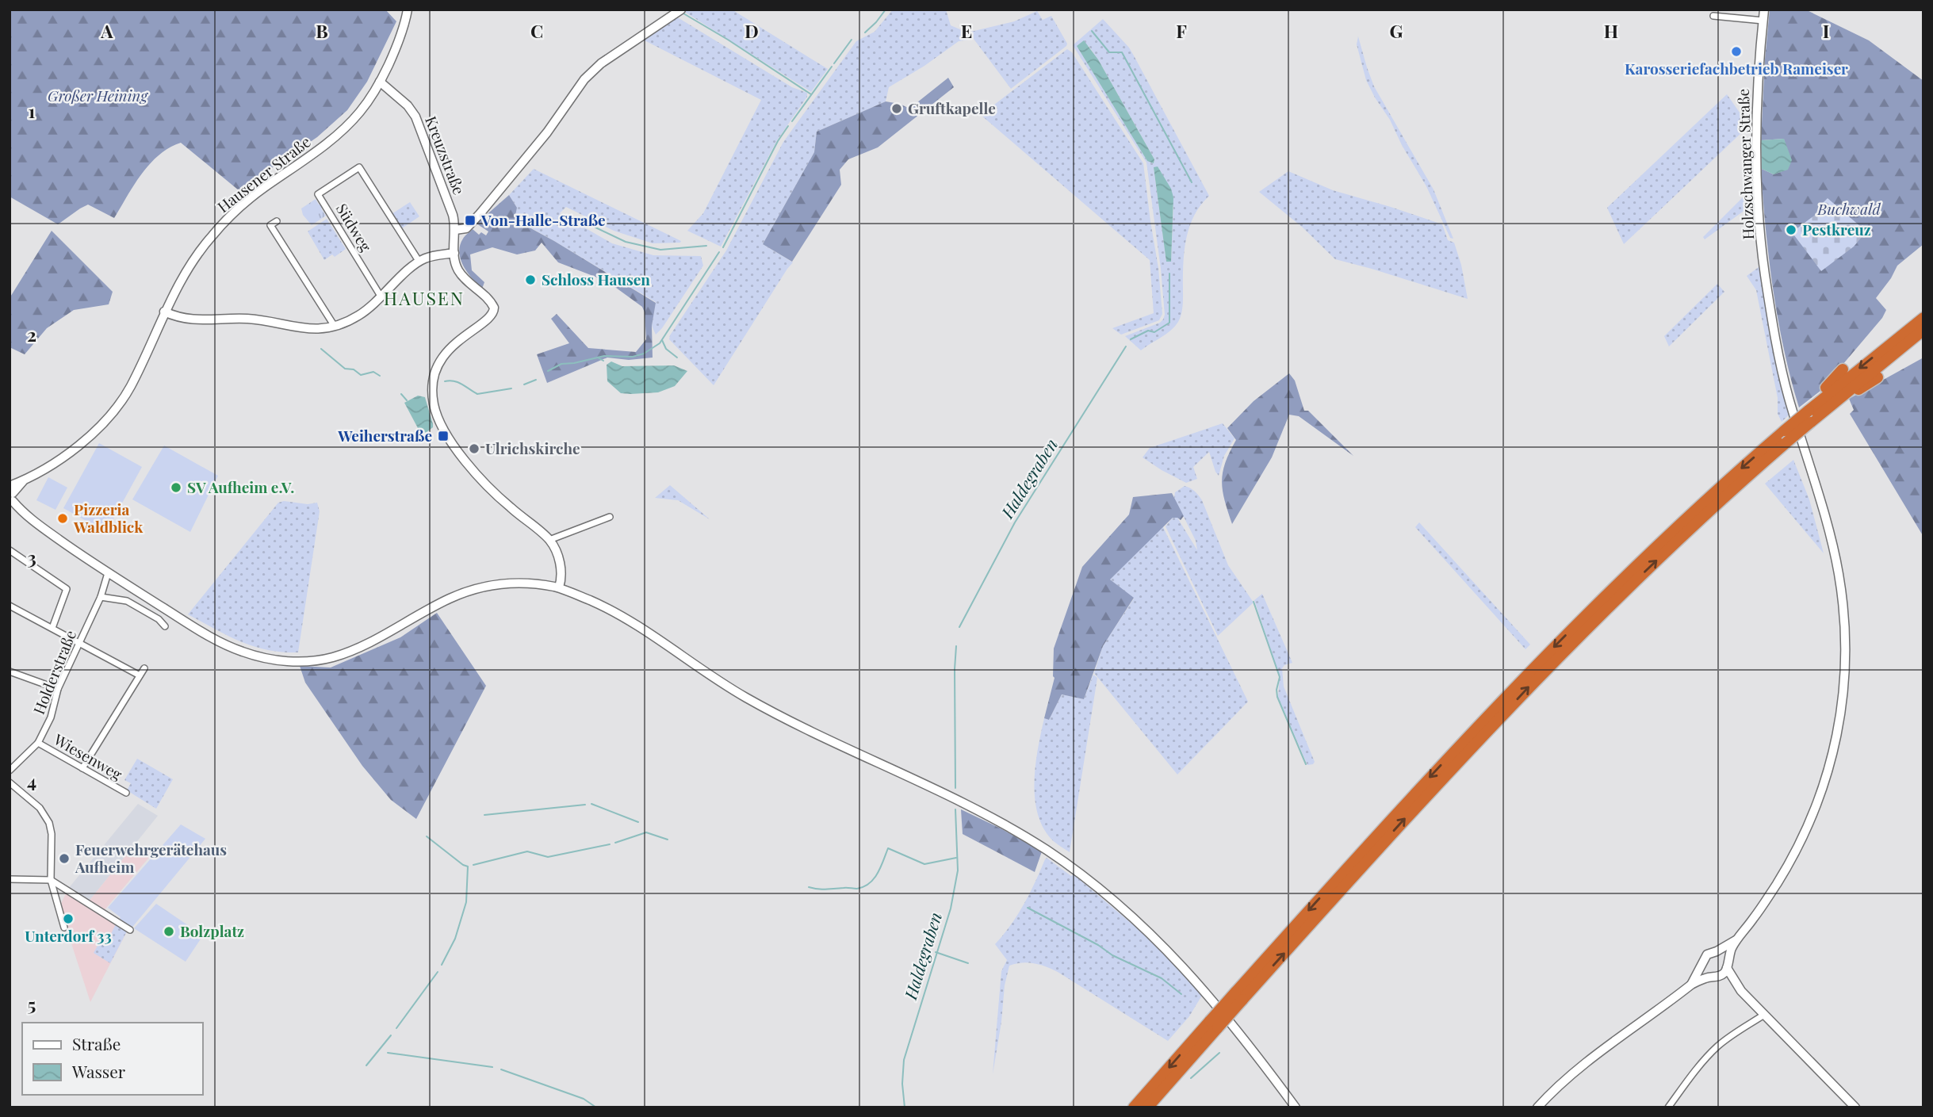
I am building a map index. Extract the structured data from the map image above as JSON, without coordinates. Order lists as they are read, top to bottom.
{
  "streets": {
    "main road": ["Kreuzstraße", "Holzschwanger Straße", "Hausener Straße"],
    "street": ["Südweg", "Holderstraße", "Wiesenweg"]
  },
  "crossings": [
    ["Kreuzstraße", "Hausener Straße"],
    ["Holderstraße", "Wiesenweg"]
  ],
  "districts": ["HAUSEN"],
  "water": ["Haldegraben"],
  "parks": ["Großer Heining", "Buchwald"],
  "places": {
    "other": [
      "Karosseriefachbetrieb Rameiser",
      "Gruftkapelle",
      "Pestkreuz",
      "Schloss Hausen",
      "Ulrichskirche",
      "SV Aufheim e.V.",
      "Pizzeria Waldblick",
      "Feuerwehrgerätehaus Aufheim",
      "Unterdorf 33",
      "Bolzplatz"
    ],
    "transit": ["Von-Halle-Straße", "Weiherstraße"]
  },
  "legend": ["Straße", "Wasser"],
  "grid": {
    "columns": [
      "A",
      "B",
      "C",
      "D",
      "E",
      "F",
      "G",
      "H",
      "I"
    ],
    "rows": [
      "1",
      "2",
      "3",
      "4",
      "5"
    ]
  }
}
